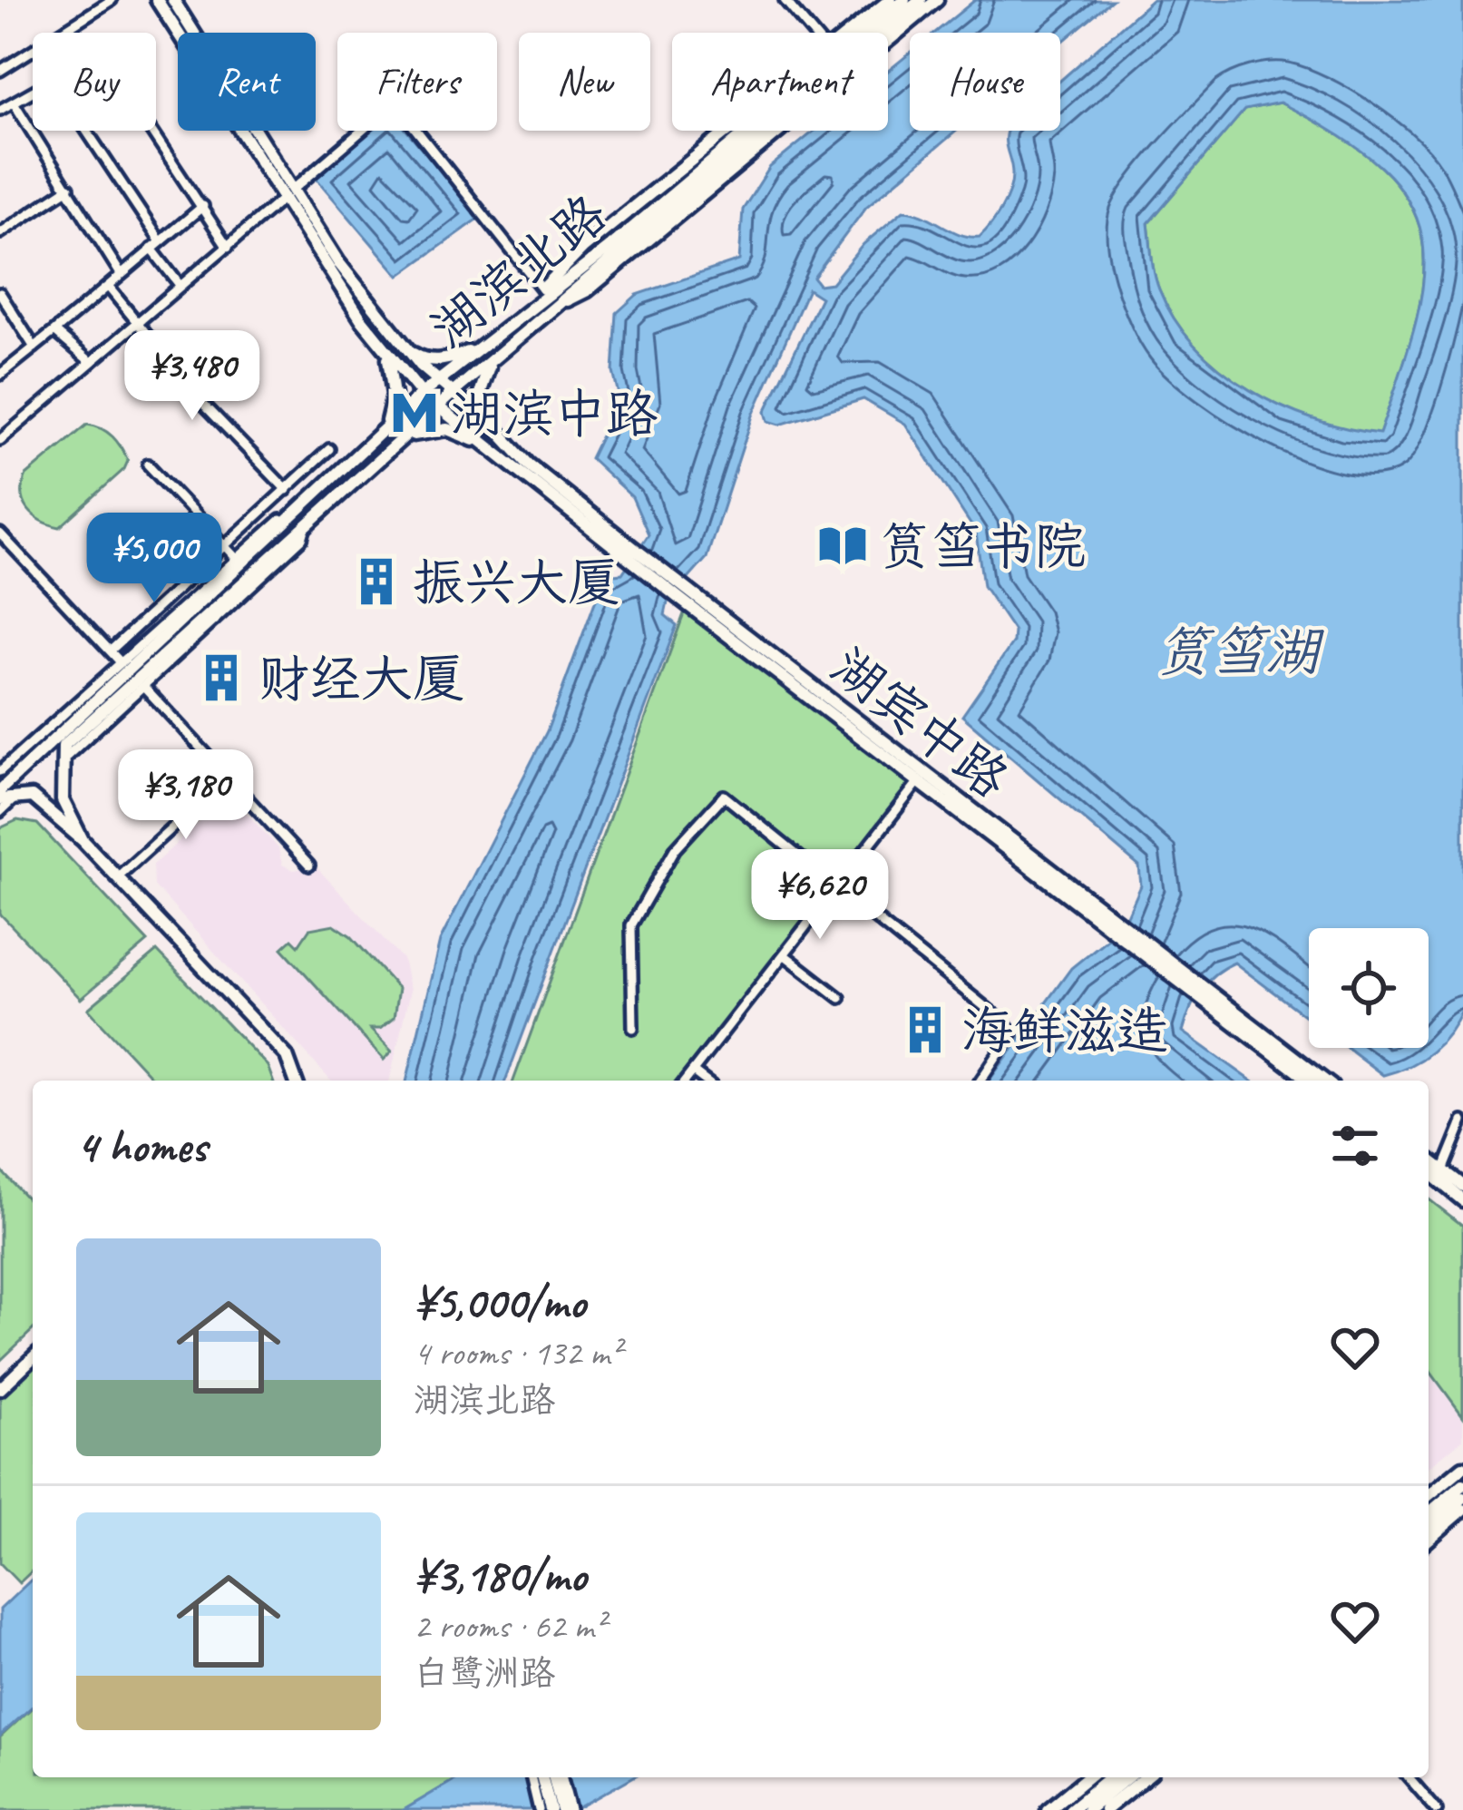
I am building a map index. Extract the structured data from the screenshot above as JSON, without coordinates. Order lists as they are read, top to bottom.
{
  "streets": {
    "main road": ["湖滨北路", "湖宾中路"]
  },
  "water": ["筼筜湖"],
  "places": {
    "metro station": ["湖滨中路"],
    "library": ["筼筜书院"],
    "building": ["振兴大厦", "财经大厦", "海鲜滋造"]
  },
  "page": {
    "chip": [
      "Buy",
      "Rent",
      "Filters",
      "New",
      "Apartment",
      "House"
    ],
    "price": [
      "¥3,480",
      "¥5,000",
      "¥3,180",
      "¥6,620"
    ],
    "heading": "4 homes",
    "list": [
      {
        "name": "¥5,000/mo",
        "note": "4 rooms · 132 m² · 湖滨北路"
      },
      {
        "name": "¥3,180/mo",
        "note": "2 rooms · 62 m² · 白鹭洲路"
      }
    ]
  }
}
